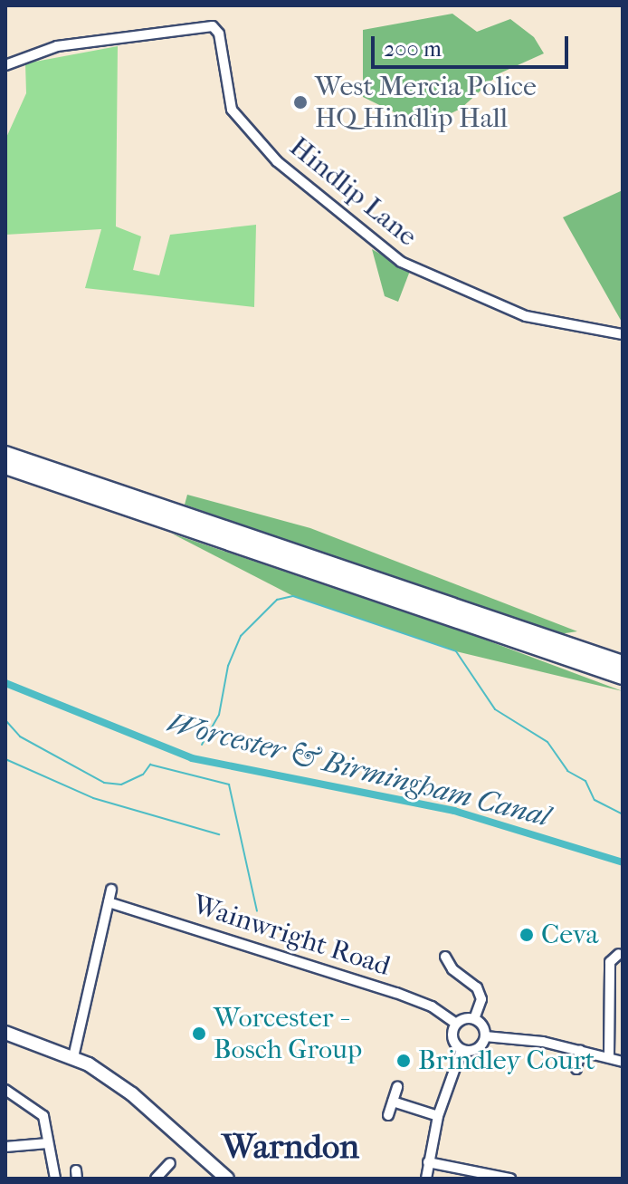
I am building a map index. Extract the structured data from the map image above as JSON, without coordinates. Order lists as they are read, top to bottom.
{
  "streets": {
    "street": ["Hindlip Lane", "Wainwright Road"]
  },
  "districts": ["Warndon"],
  "water": ["Worcester & Birmingham Canal"],
  "places": [
    "West Mercia Police HQ Hindlip Hall",
    "Ceva",
    "Worcester - Bosch Group",
    "Brindley Court"
  ],
  "scale_bar": "200 m"
}
